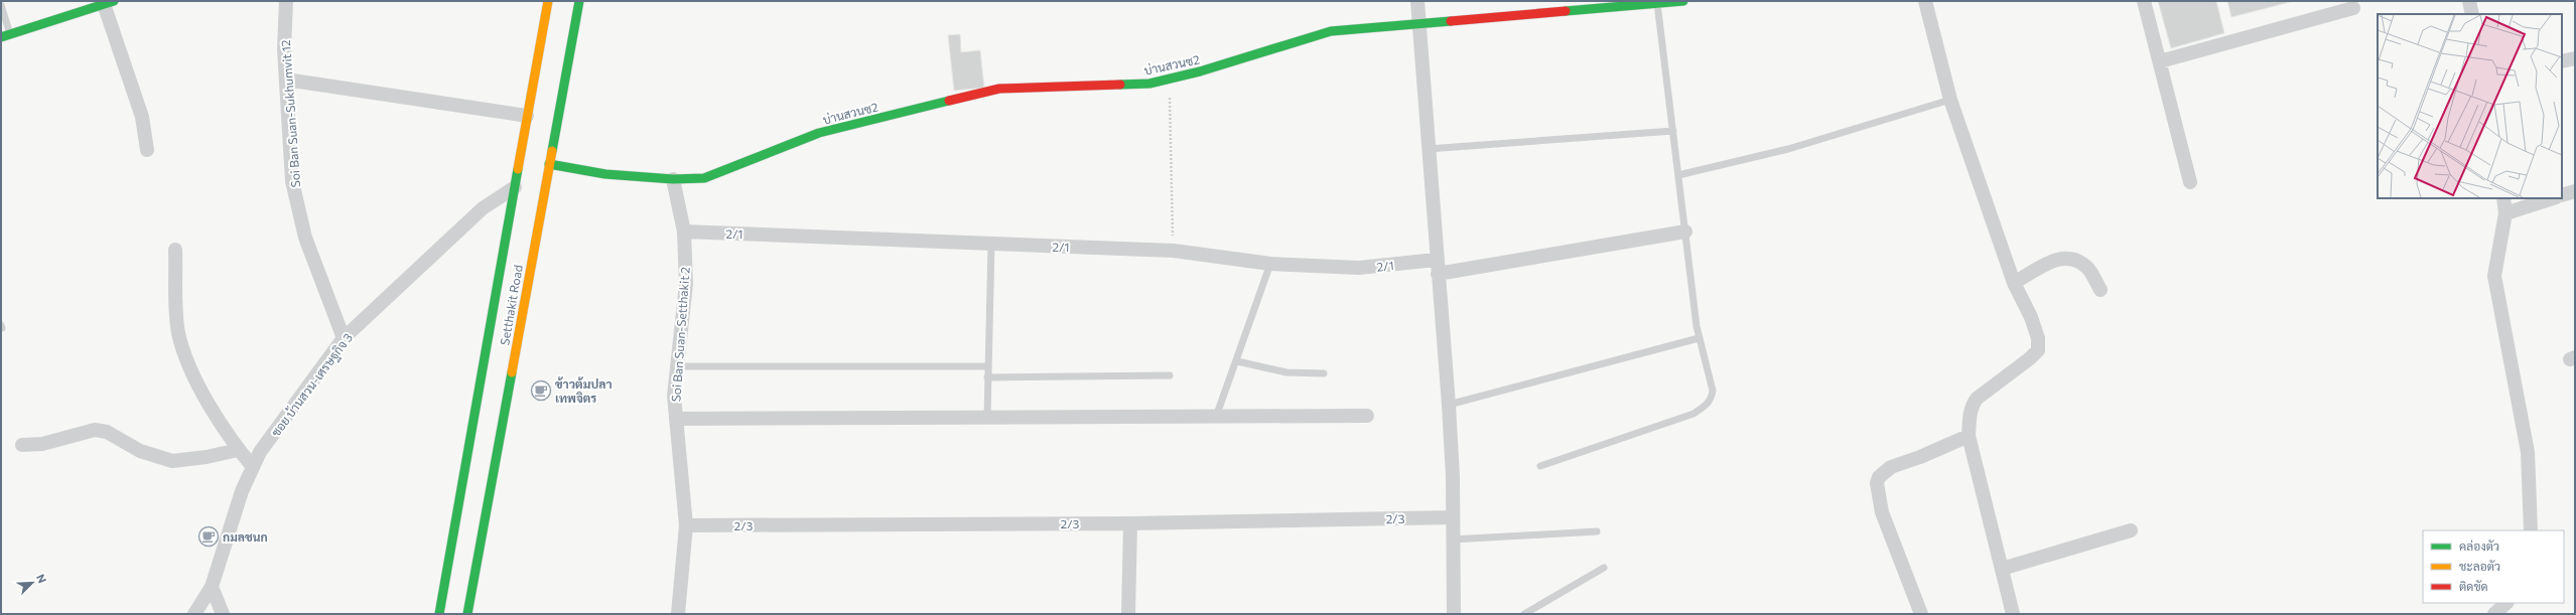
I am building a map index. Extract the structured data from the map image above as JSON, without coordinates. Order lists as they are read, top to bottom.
{
  "streets": {
    "street": [
      "บ่านสวนซ2",
      "Soi Ban Suan-Sukhumvit 12",
      "2/1",
      "Setthakit Road",
      "Soi Ban Suan-Setthakit 2",
      "ซอย บ้านสวน-เศรษฐกิจ 3",
      "2/3"
    ]
  },
  "crossings": [
    ["บ่านสวนซ2", "Soi Ban Suan-Setthakit 2"],
    ["Soi Ban Suan-Sukhumvit 12", "ซอย บ้านสวน-เศรษฐกิจ 3"],
    ["2/1", "Soi Ban Suan-Setthakit 2"],
    ["Setthakit Road", "ซอย บ้านสวน-เศรษฐกิจ 3"],
    ["Soi Ban Suan-Setthakit 2", "2/3"]
  ],
  "places": {
    "cafe": ["ข้าวต้มปลา เทพจิตร", "กมลชนก"]
  },
  "legend": ["คล่องตัว", "ชะลอตัว", "ติดขัด"],
  "north": "top right"
}
